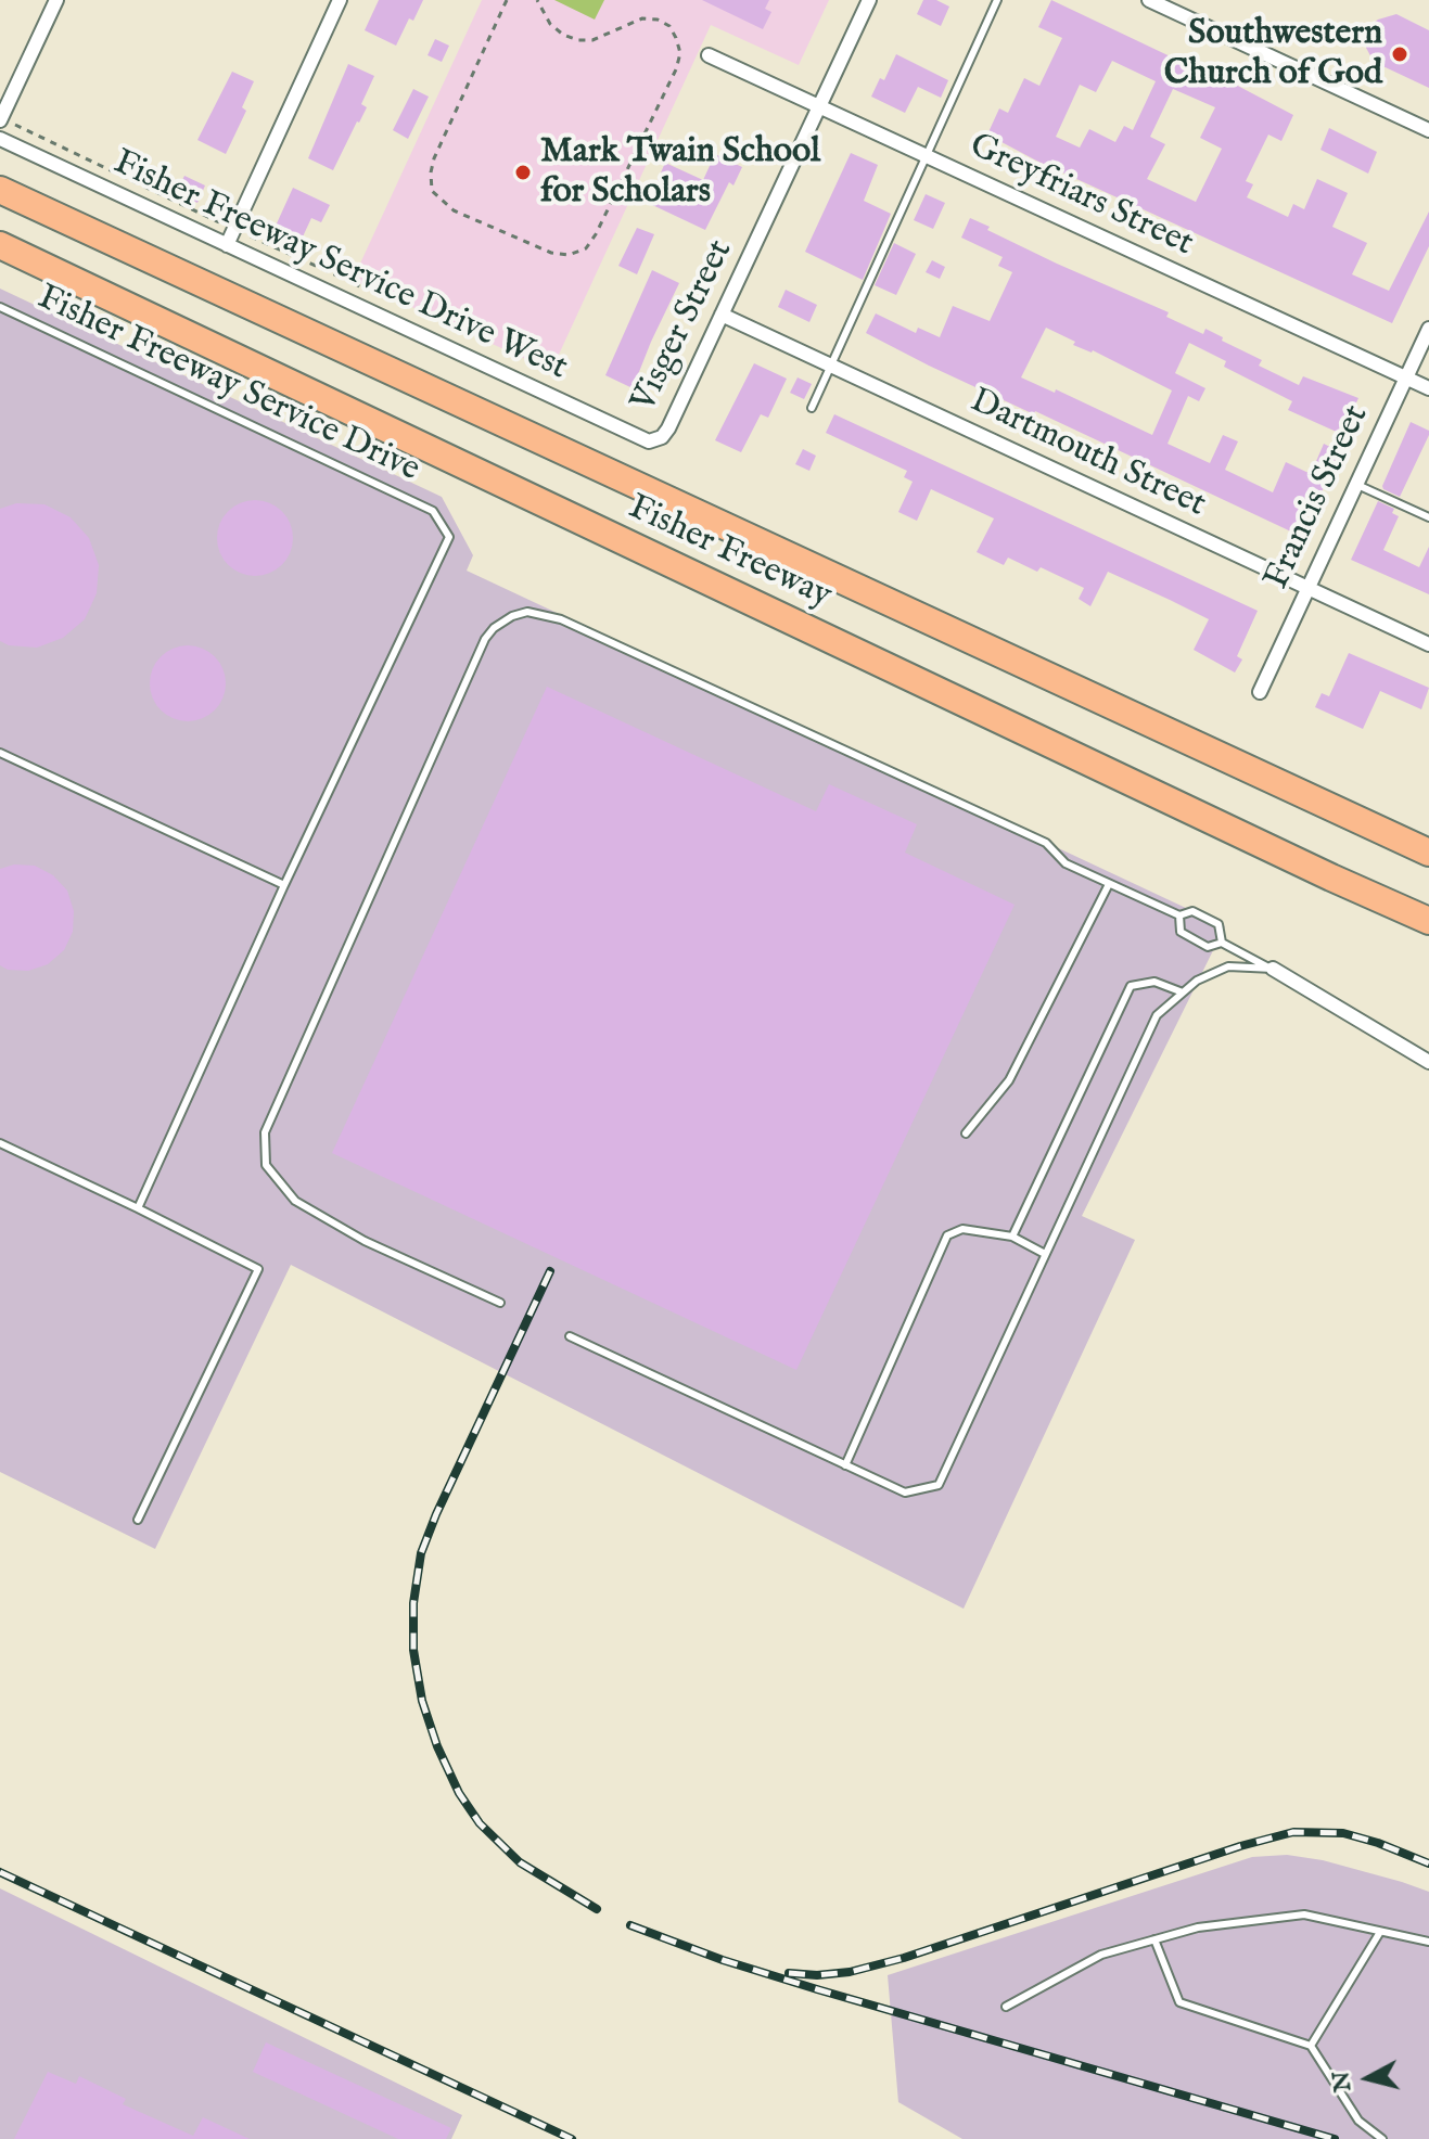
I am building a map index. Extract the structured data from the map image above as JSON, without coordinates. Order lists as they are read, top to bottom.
{
  "streets": {
    "highway": ["Fisher Freeway"],
    "street": [
      "Greyfriars Street",
      "Fisher Freeway Service Drive West",
      "Visger Street",
      "Dartmouth Street",
      "Francis Street"
    ],
    "lane": ["Fisher Freeway Service Drive"]
  },
  "crossings": [
    ["Greyfriars Street", "Visger Street"],
    ["Greyfriars Street", "Francis Street"],
    ["Fisher Freeway Service Drive West", "Visger Street"],
    ["Visger Street", "Dartmouth Street"],
    ["Dartmouth Street", "Francis Street"]
  ],
  "places": ["Southwestern Church of God", "Mark Twain School for Scholars"],
  "north": "left"
}
